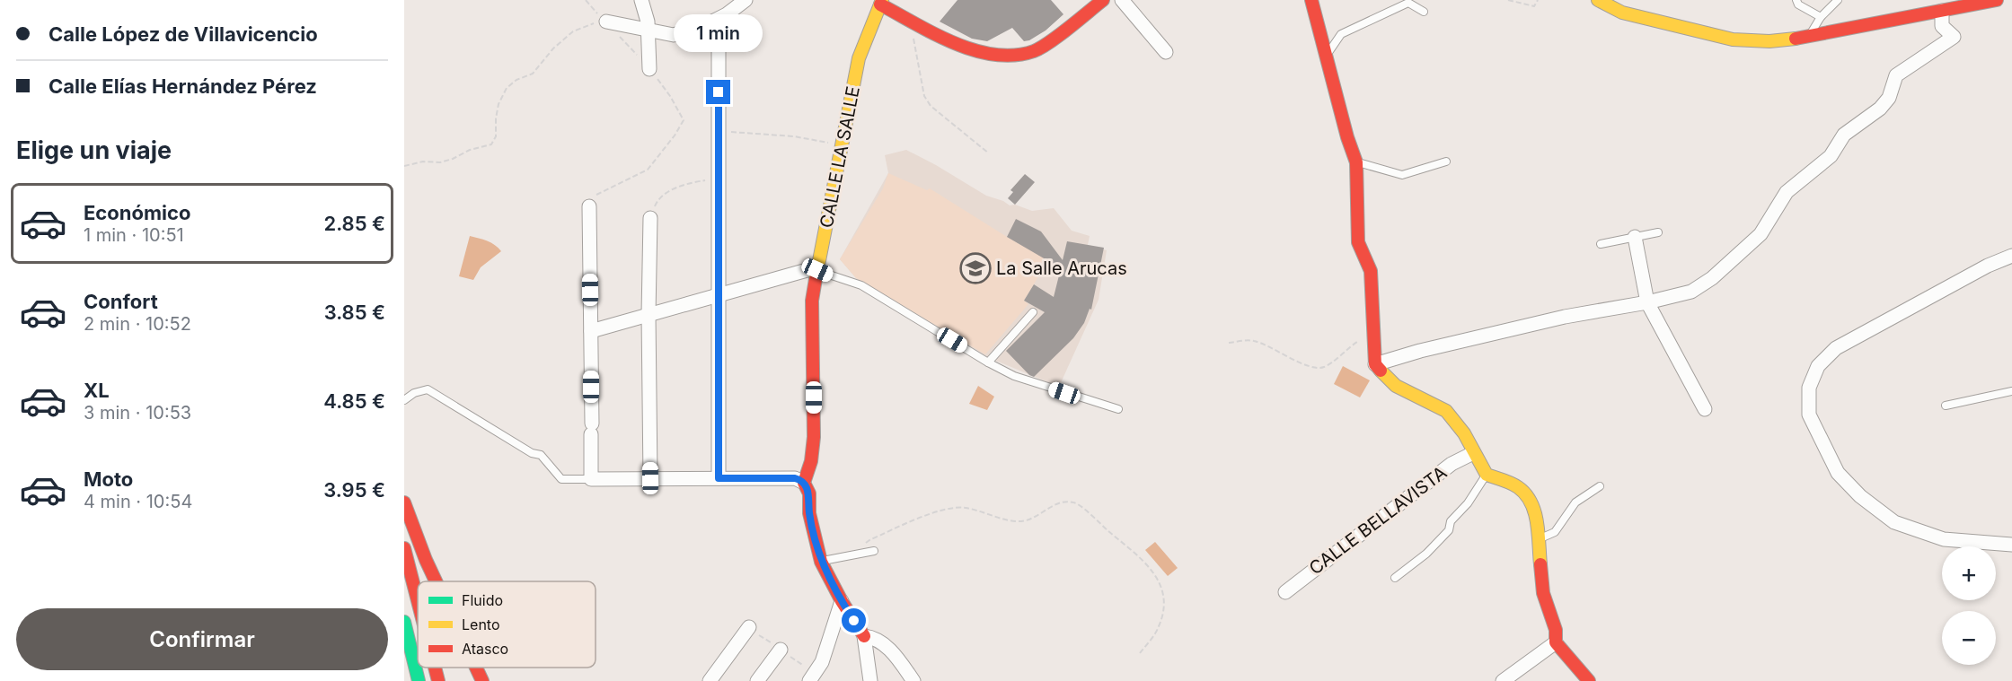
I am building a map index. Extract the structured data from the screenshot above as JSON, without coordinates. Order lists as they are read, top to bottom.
{
  "streets": {
    "street": ["CALLE LA SALLE", "CALLE BELLAVISTA"]
  },
  "places": {
    "school or university": ["La Salle Arucas"]
  },
  "legend": ["Fluido", "Lento", "Atasco"],
  "page": {
    "banner": ["Calle López de Villavicencio", "Calle Elías Hernández Pérez"],
    "bubble": "1 min",
    "heading": "Elige un viaje",
    "list": [
      {
        "name": "Económico",
        "note": "1 min · 10:51",
        "value": "2.85 €"
      },
      {
        "name": "Confort",
        "note": "2 min · 10:52",
        "value": "3.85 €"
      },
      {
        "name": "XL",
        "note": "3 min · 10:53",
        "value": "4.85 €"
      },
      {
        "name": "Moto",
        "note": "4 min · 10:54",
        "value": "3.95 €"
      }
    ],
    "map_buttons": ["+", "−"],
    "buttons": "Confirmar"
  }
}
